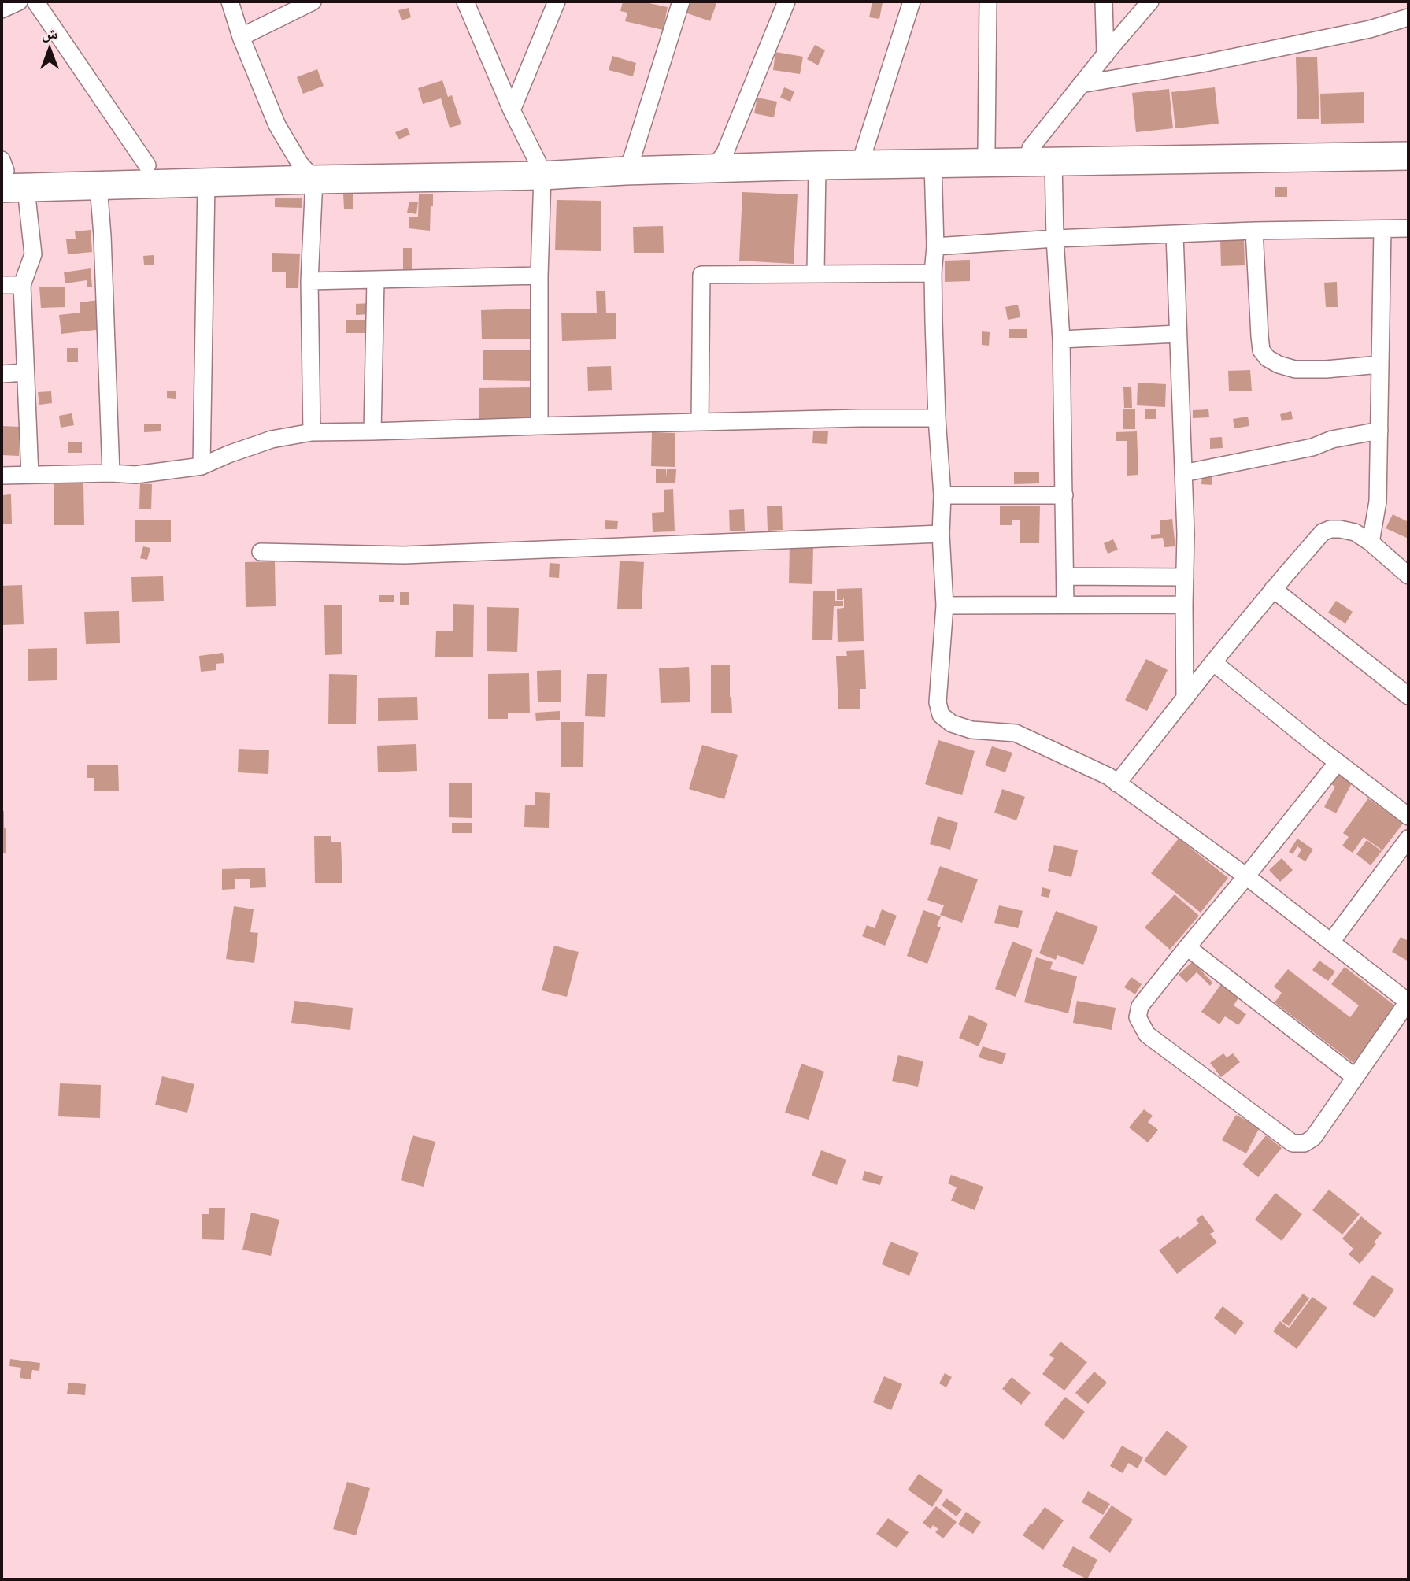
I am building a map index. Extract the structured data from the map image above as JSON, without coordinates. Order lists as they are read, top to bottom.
{
  "north": "top"
}
